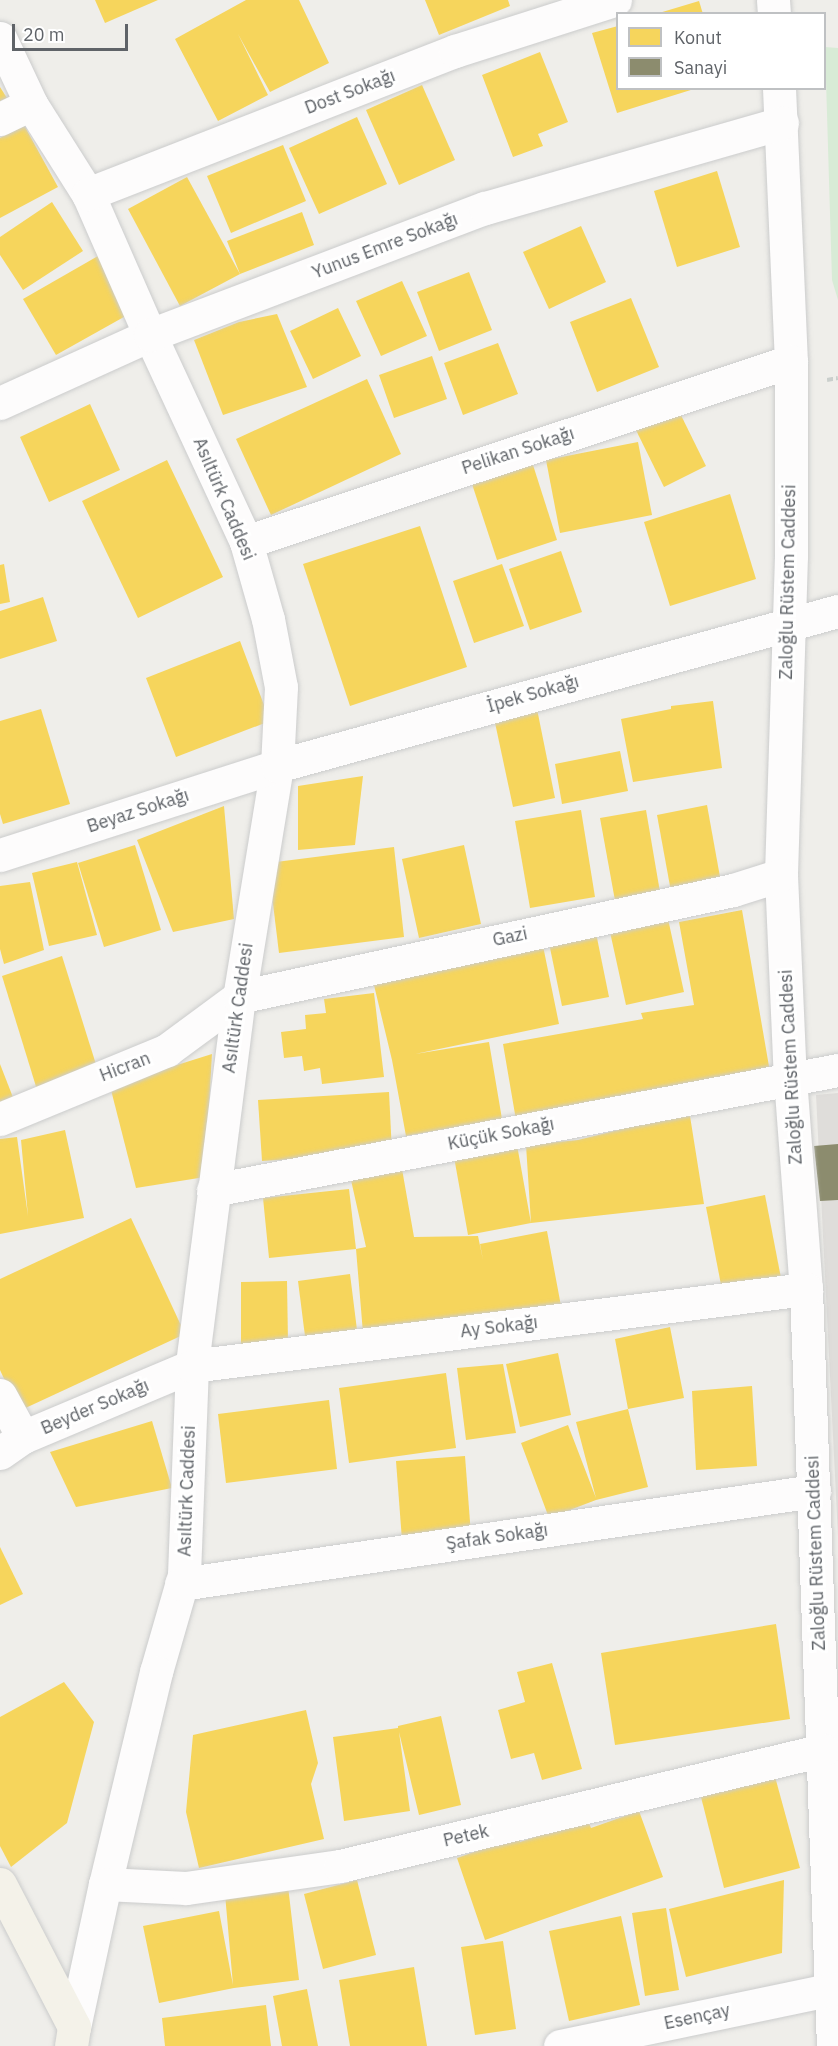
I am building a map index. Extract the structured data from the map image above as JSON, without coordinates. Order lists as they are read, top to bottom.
{
  "streets": {
    "street": [
      "Dost Sokağı",
      "Yunus Emre Sokağı",
      "Pelikan Sokağı",
      "Asıltürk Caddesi",
      "Zaloğlu Rüstem Caddesi",
      "İpek Sokağı",
      "Beyaz Sokağı",
      "Gazi",
      "Hicran",
      "Küçük Sokağı",
      "Ay Sokağı",
      "Beyder Sokağı",
      "Şafak Sokağı",
      "Petek",
      "Esençay"
    ]
  },
  "crossings": [
    ["Dost Sokağı", "Asıltürk Caddesi"],
    ["Yunus Emre Sokağı", "Asıltürk Caddesi"],
    ["Yunus Emre Sokağı", "Zaloğlu Rüstem Caddesi"],
    ["Pelikan Sokağı", "Asıltürk Caddesi"],
    ["Pelikan Sokağı", "Zaloğlu Rüstem Caddesi"],
    ["Asıltürk Caddesi", "İpek Sokağı"],
    ["Asıltürk Caddesi", "Beyaz Sokağı"],
    ["Asıltürk Caddesi", "Gazi"],
    ["Asıltürk Caddesi", "Hicran"],
    ["Asıltürk Caddesi", "Küçük Sokağı"],
    ["Asıltürk Caddesi", "Ay Sokağı"],
    ["Asıltürk Caddesi", "Beyder Sokağı"],
    ["Asıltürk Caddesi", "Şafak Sokağı"],
    ["Asıltürk Caddesi", "Petek"],
    ["Zaloğlu Rüstem Caddesi", "İpek Sokağı"],
    ["Zaloğlu Rüstem Caddesi", "Gazi"],
    ["Zaloğlu Rüstem Caddesi", "Küçük Sokağı"],
    ["Zaloğlu Rüstem Caddesi", "Ay Sokağı"],
    ["Zaloğlu Rüstem Caddesi", "Şafak Sokağı"],
    ["Zaloğlu Rüstem Caddesi", "Petek"],
    ["Zaloğlu Rüstem Caddesi", "Esençay"],
    ["İpek Sokağı", "Beyaz Sokağı"],
    ["Gazi", "Hicran"],
    ["Ay Sokağı", "Beyder Sokağı"]
  ],
  "legend": ["Konut", "Sanayi"],
  "scale_bar": "20 m"
}
